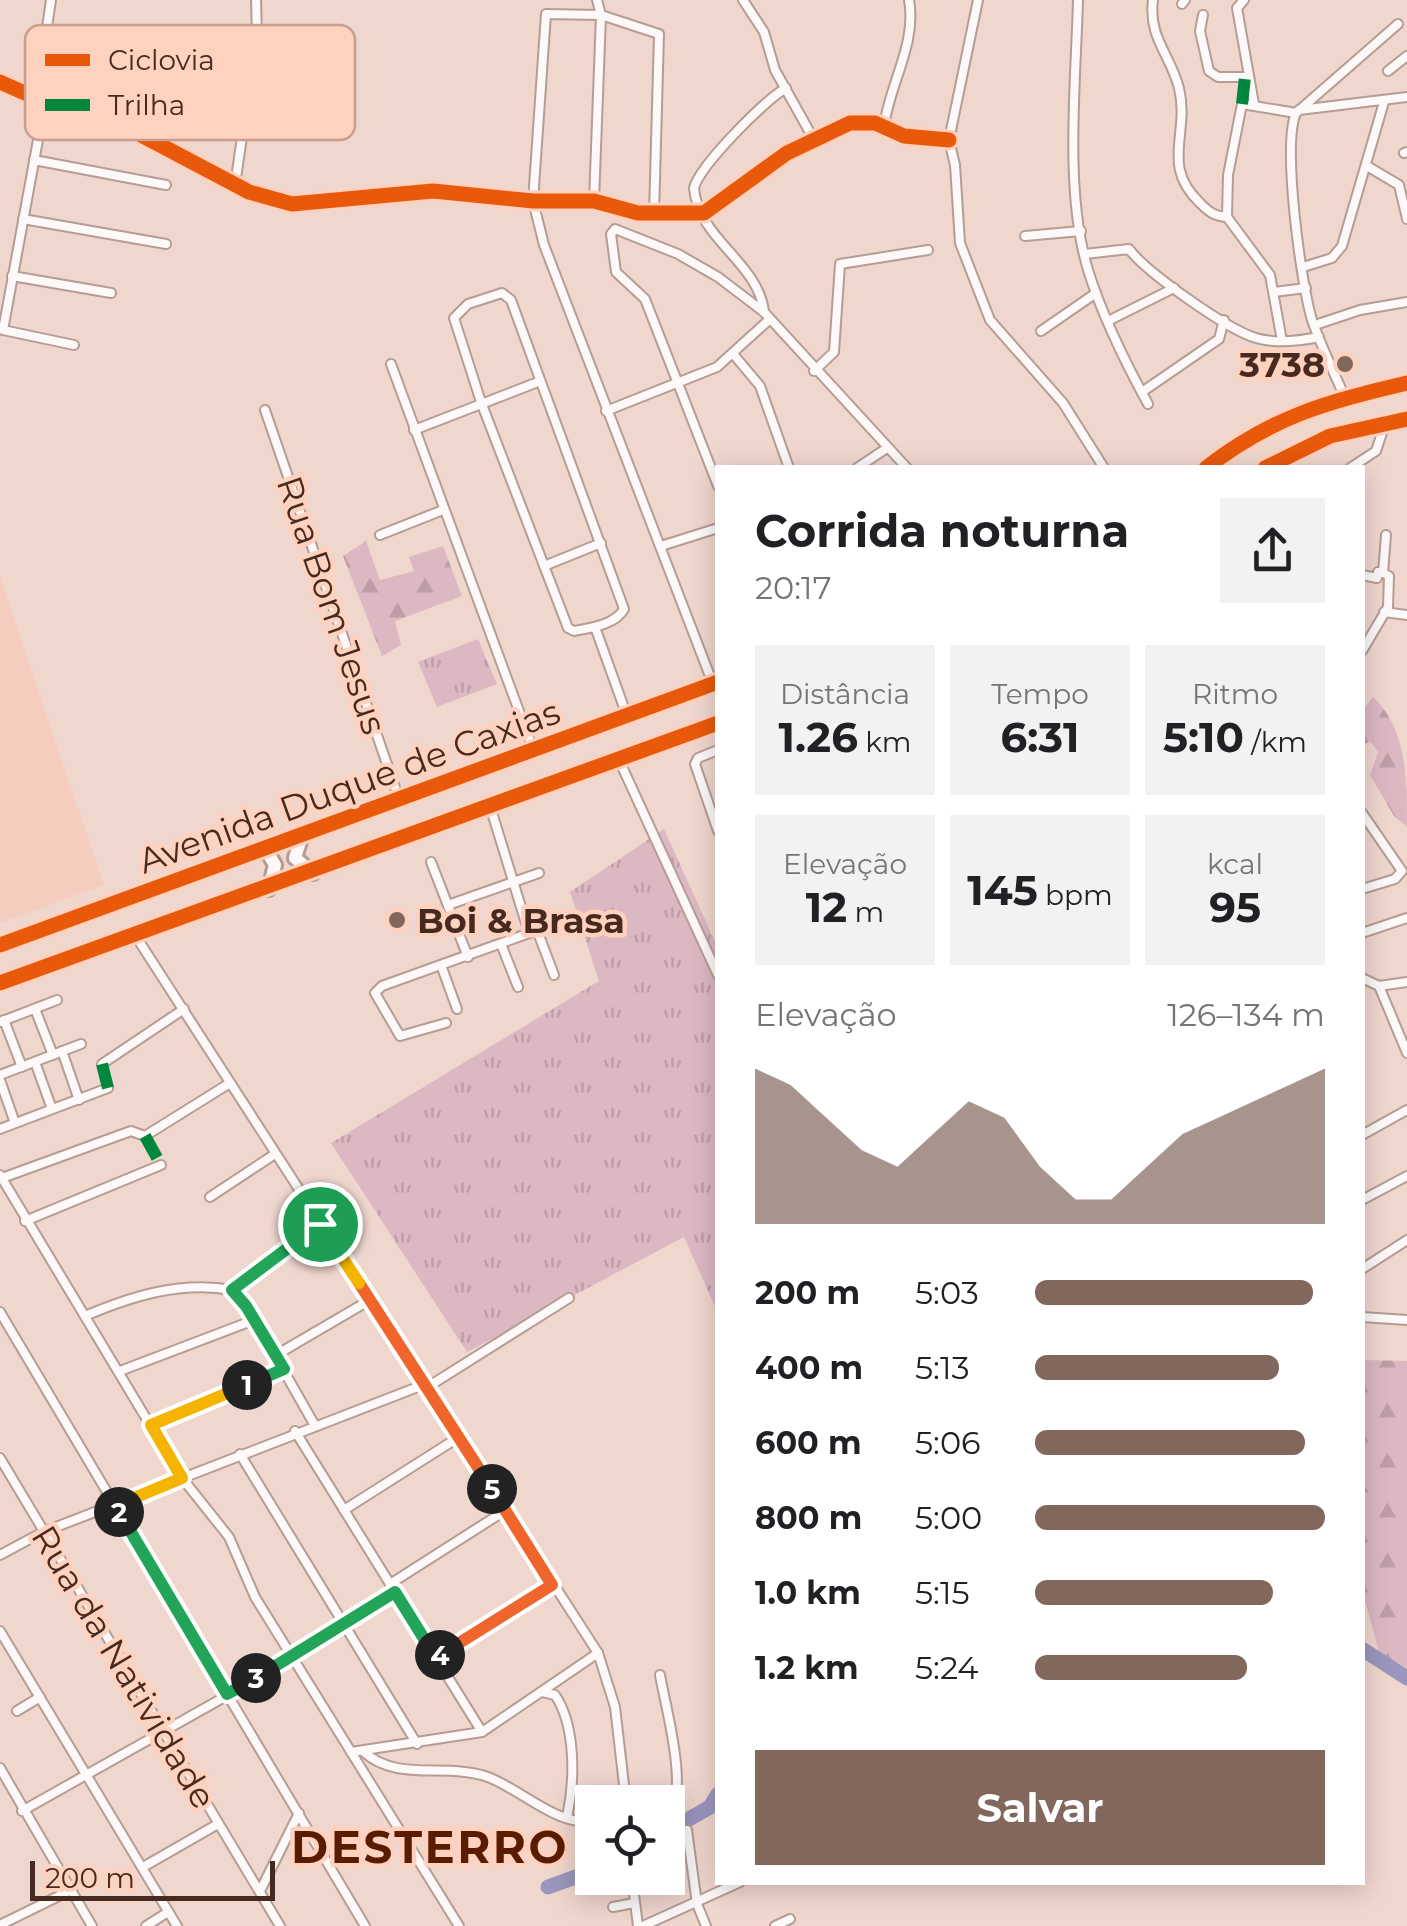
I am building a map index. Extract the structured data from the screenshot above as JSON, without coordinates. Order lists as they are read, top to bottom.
{
  "streets": {
    "highway": ["Avenida Duque de Caxias"],
    "street": ["Rua Bom Jesus", "Rua da Natividade"]
  },
  "crossings": [
    ["Rua Bom Jesus", "Avenida Duque de Caxias"]
  ],
  "districts": ["DESTERRO"],
  "places": ["3738", "Boi & Brasa"],
  "legend": ["Ciclovia", "Trilha"],
  "scale_bar": "200 m",
  "page": {
    "heading": ["Corrida noturna", "20:17"],
    "stats": [
      ["Distância", "1.26 km"],
      ["Tempo", "6:31"],
      ["Ritmo", "5:10 /km"],
      ["Elevação", "12 m"],
      ["145 bpm"],
      ["kcal", "95"]
    ],
    "chart": ["Elevação", "126–134 m"],
    "list": [
      {
        "name": "200 m",
        "note": "5:03"
      },
      {
        "name": "400 m",
        "note": "5:13"
      },
      {
        "name": "600 m",
        "note": "5:06"
      },
      {
        "name": "800 m",
        "note": "5:00"
      },
      {
        "name": "1.0 km",
        "note": "5:15"
      },
      {
        "name": "1.2 km",
        "note": "5:24"
      }
    ],
    "pins": [
      "1",
      "5",
      "2",
      "4",
      "3"
    ],
    "buttons": "Salvar",
    "scale": "200 m"
  }
}
